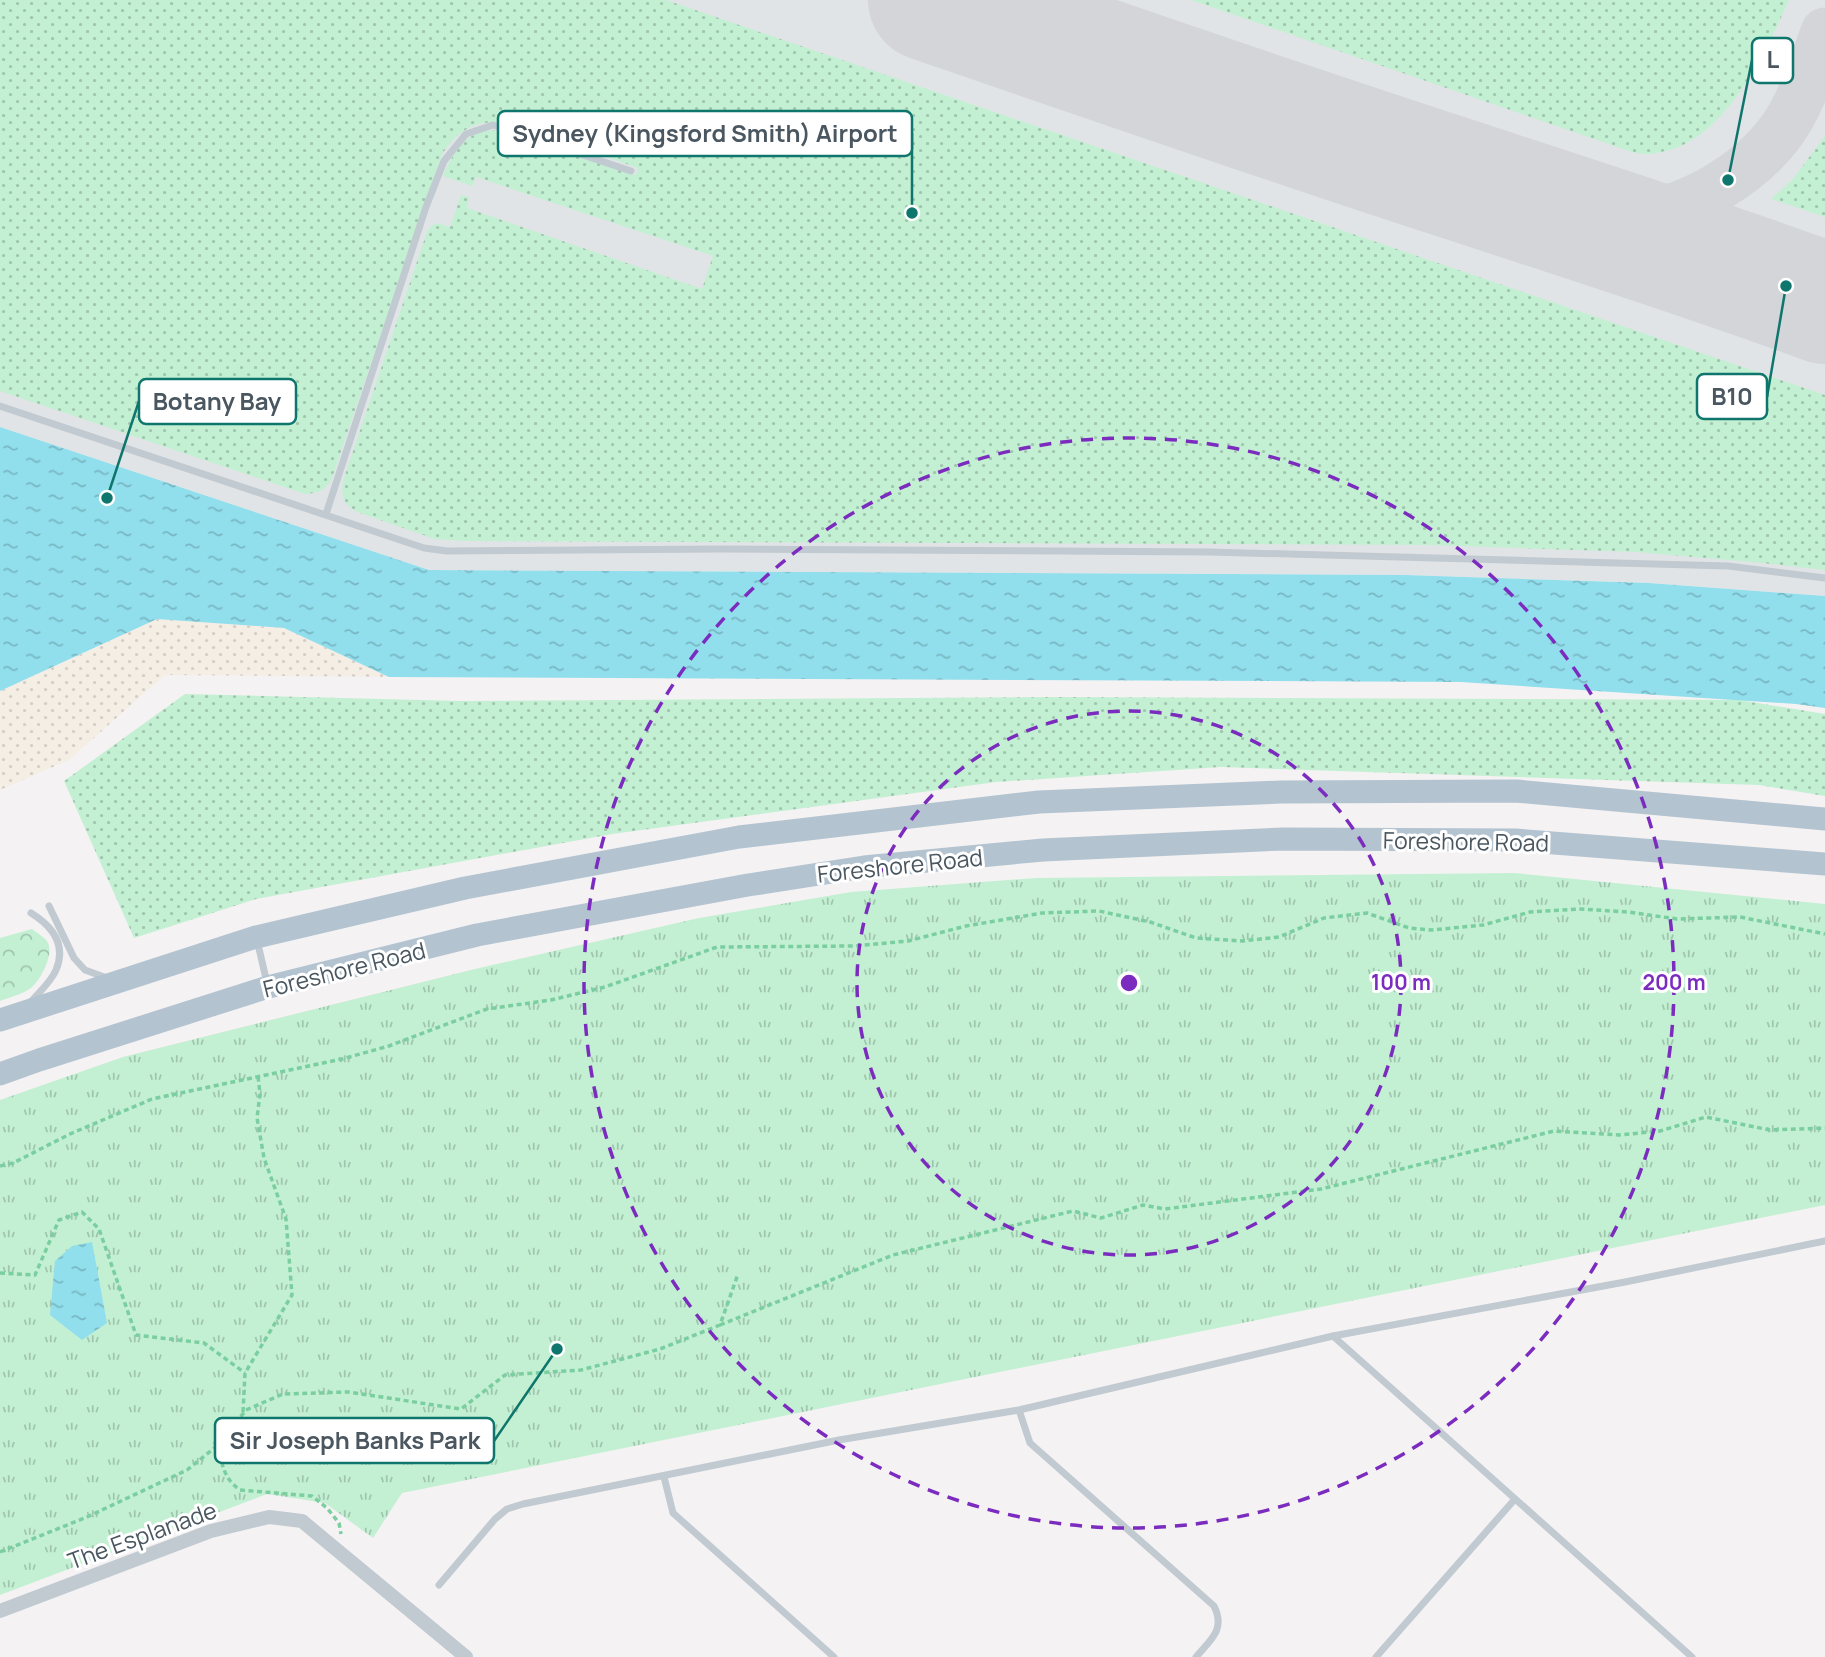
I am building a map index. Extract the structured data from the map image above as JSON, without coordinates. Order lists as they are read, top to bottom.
{
  "streets": {
    "main road": ["Foreshore Road"],
    "street": ["The Esplanade"]
  },
  "places": [
    "L",
    "Sydney (Kingsford Smith) Airport",
    "B10",
    "Botany Bay",
    "Sir Joseph Banks Park"
  ],
  "rings": ["100 m", "200 m"]
}
